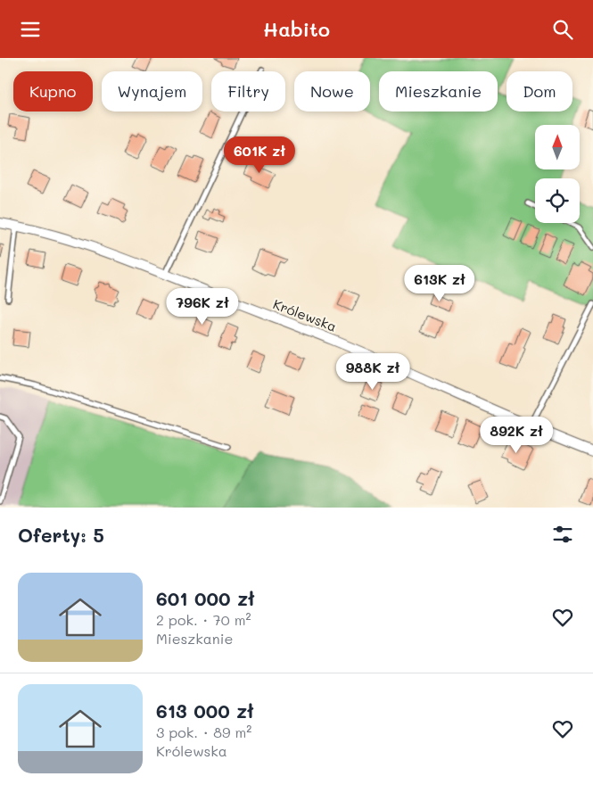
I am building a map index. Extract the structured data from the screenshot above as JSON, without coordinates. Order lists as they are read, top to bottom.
{
  "streets": {
    "street": ["Królewska"]
  },
  "north": "top",
  "page": {
    "header": "Habito",
    "chip": [
      "Kupno",
      "Wynajem",
      "Filtry",
      "Nowe",
      "Mieszkanie",
      "Dom"
    ],
    "price": [
      "601K zł",
      "613K zł",
      "796K zł",
      "988K zł",
      "892K zł"
    ],
    "heading": "Oferty: 5",
    "list": [
      {
        "name": "601 000 zł",
        "note": "2 pok. · 70 m² · Mieszkanie"
      },
      {
        "name": "613 000 zł",
        "note": "3 pok. · 89 m² · Królewska"
      }
    ]
  }
}
